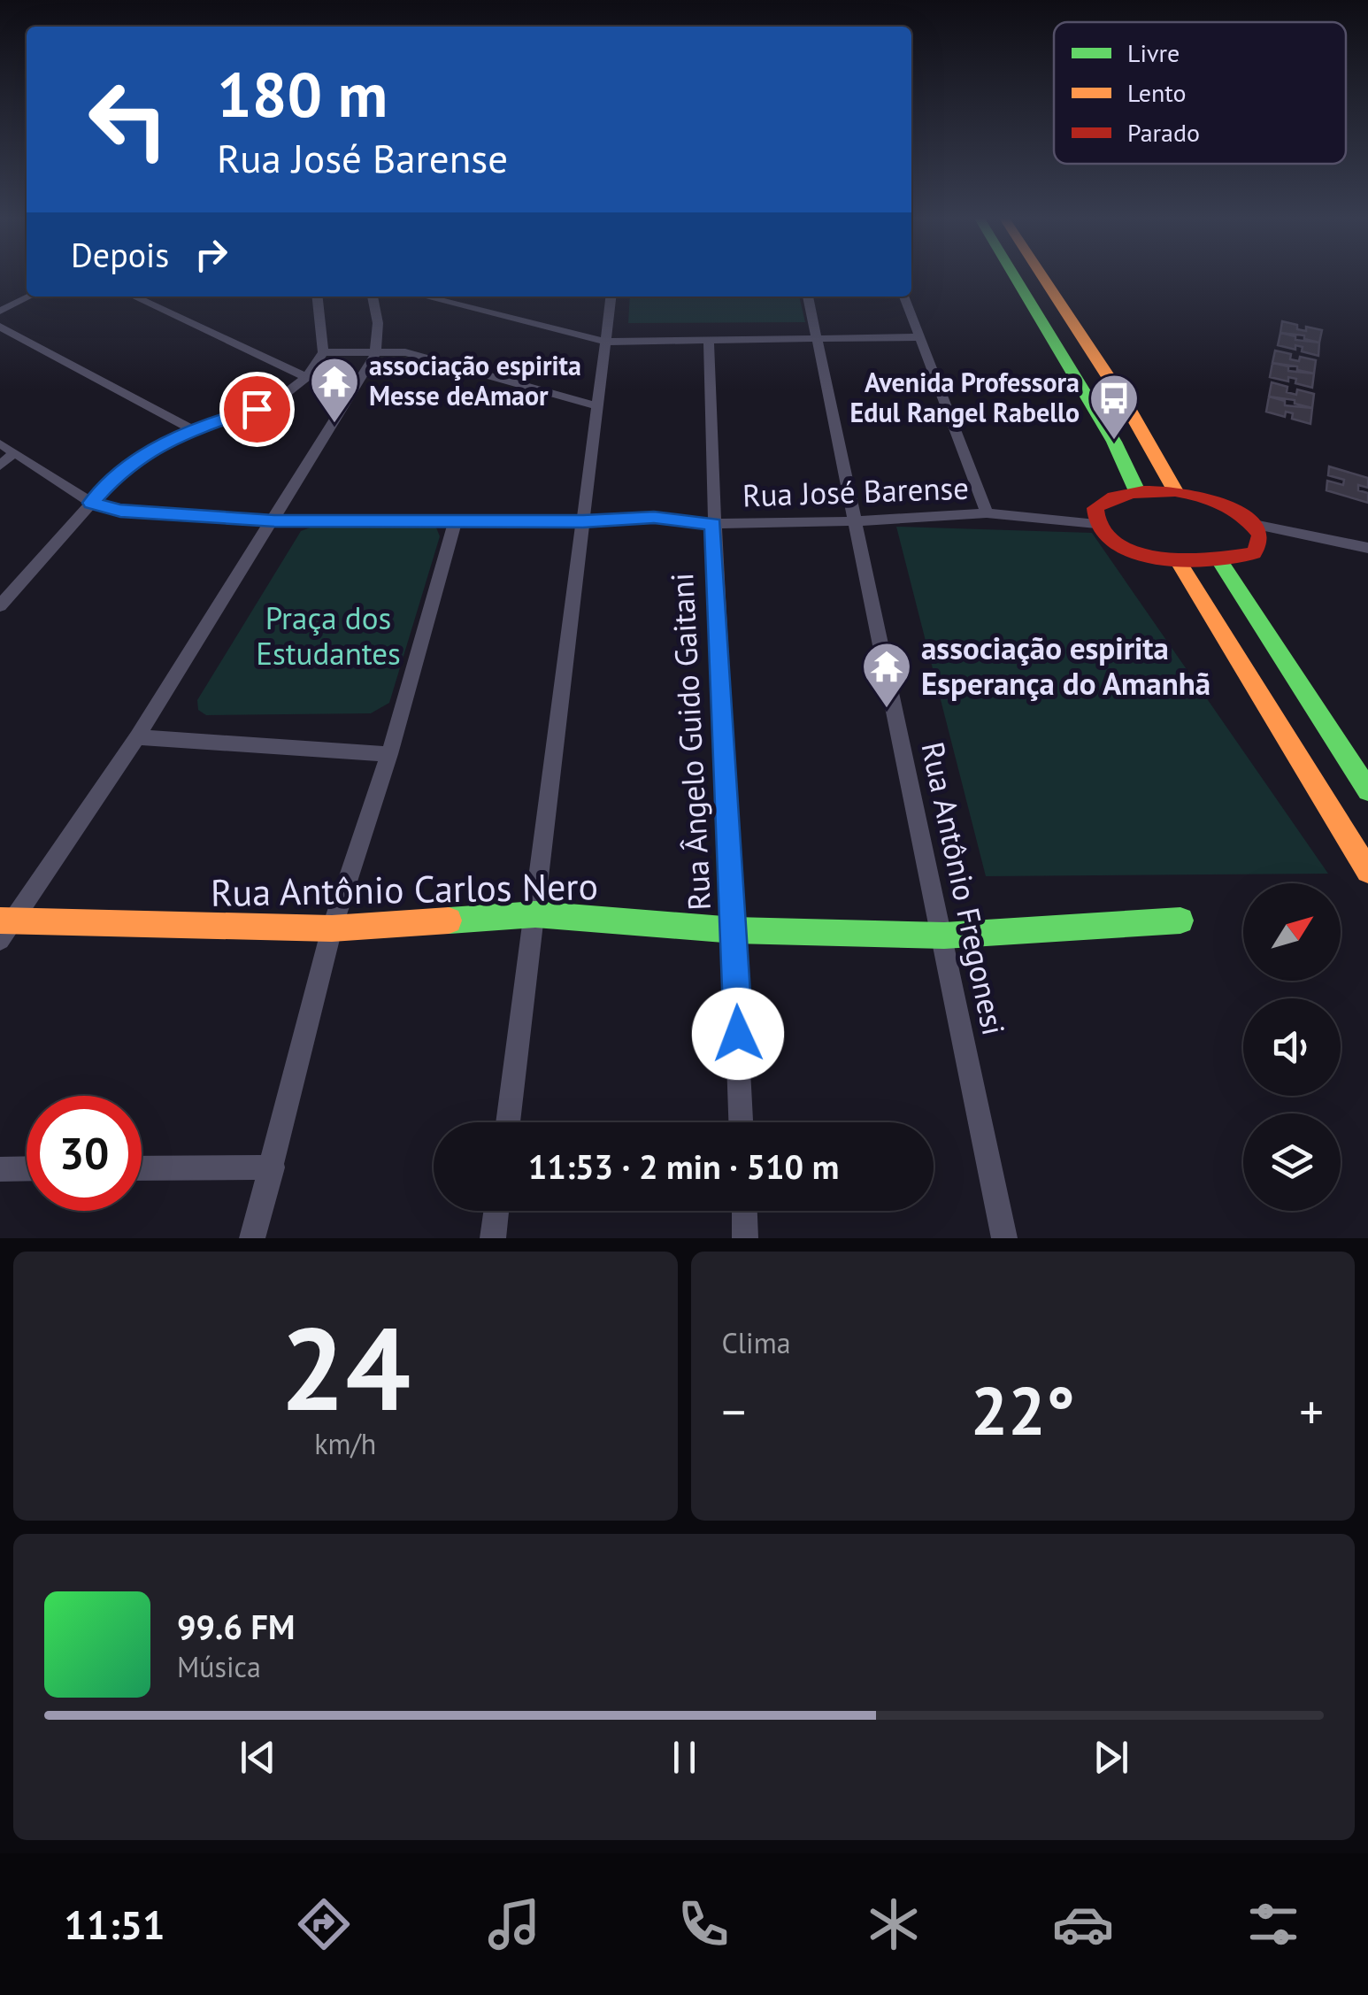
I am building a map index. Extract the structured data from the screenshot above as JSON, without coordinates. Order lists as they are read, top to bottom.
{
  "streets": {
    "main road": ["Rua Antônio Carlos Nero"],
    "street": ["Rua José Barense", "Rua Ângelo Guido Gaitani", "Rua Antônio Fregonesi"]
  },
  "crossings": [
    ["Rua José Barense", "Rua Ângelo Guido Gaitani"],
    ["Rua José Barense", "Rua Antônio Fregonesi"],
    ["Rua Ângelo Guido Gaitani", "Rua Antônio Carlos Nero"],
    ["Rua Antônio Fregonesi", "Rua Antônio Carlos Nero"]
  ],
  "parks": ["Praça dos Estudantes"],
  "places": {
    "temple": ["associação espirita Messe deAmaor", "associação espirita Esperança do Amanhã"],
    "bus stop": ["Avenida Professora Edul Rangel Rabello"]
  },
  "legend": ["Livre", "Lento", "Parado"],
  "north": "top right",
  "page": {
    "turn": ["180 m", "Rua José Barense"],
    "then": "Depois",
    "limit": "30",
    "trip": "11:53 · 2 min · 510 m",
    "tile": [
      ["24", "km/h"],
      "Clima"
    ],
    "heat": ["−", "22°", "+"],
    "song": ["99.6 FM", "Música"],
    "tabs": "11:51"
  }
}
